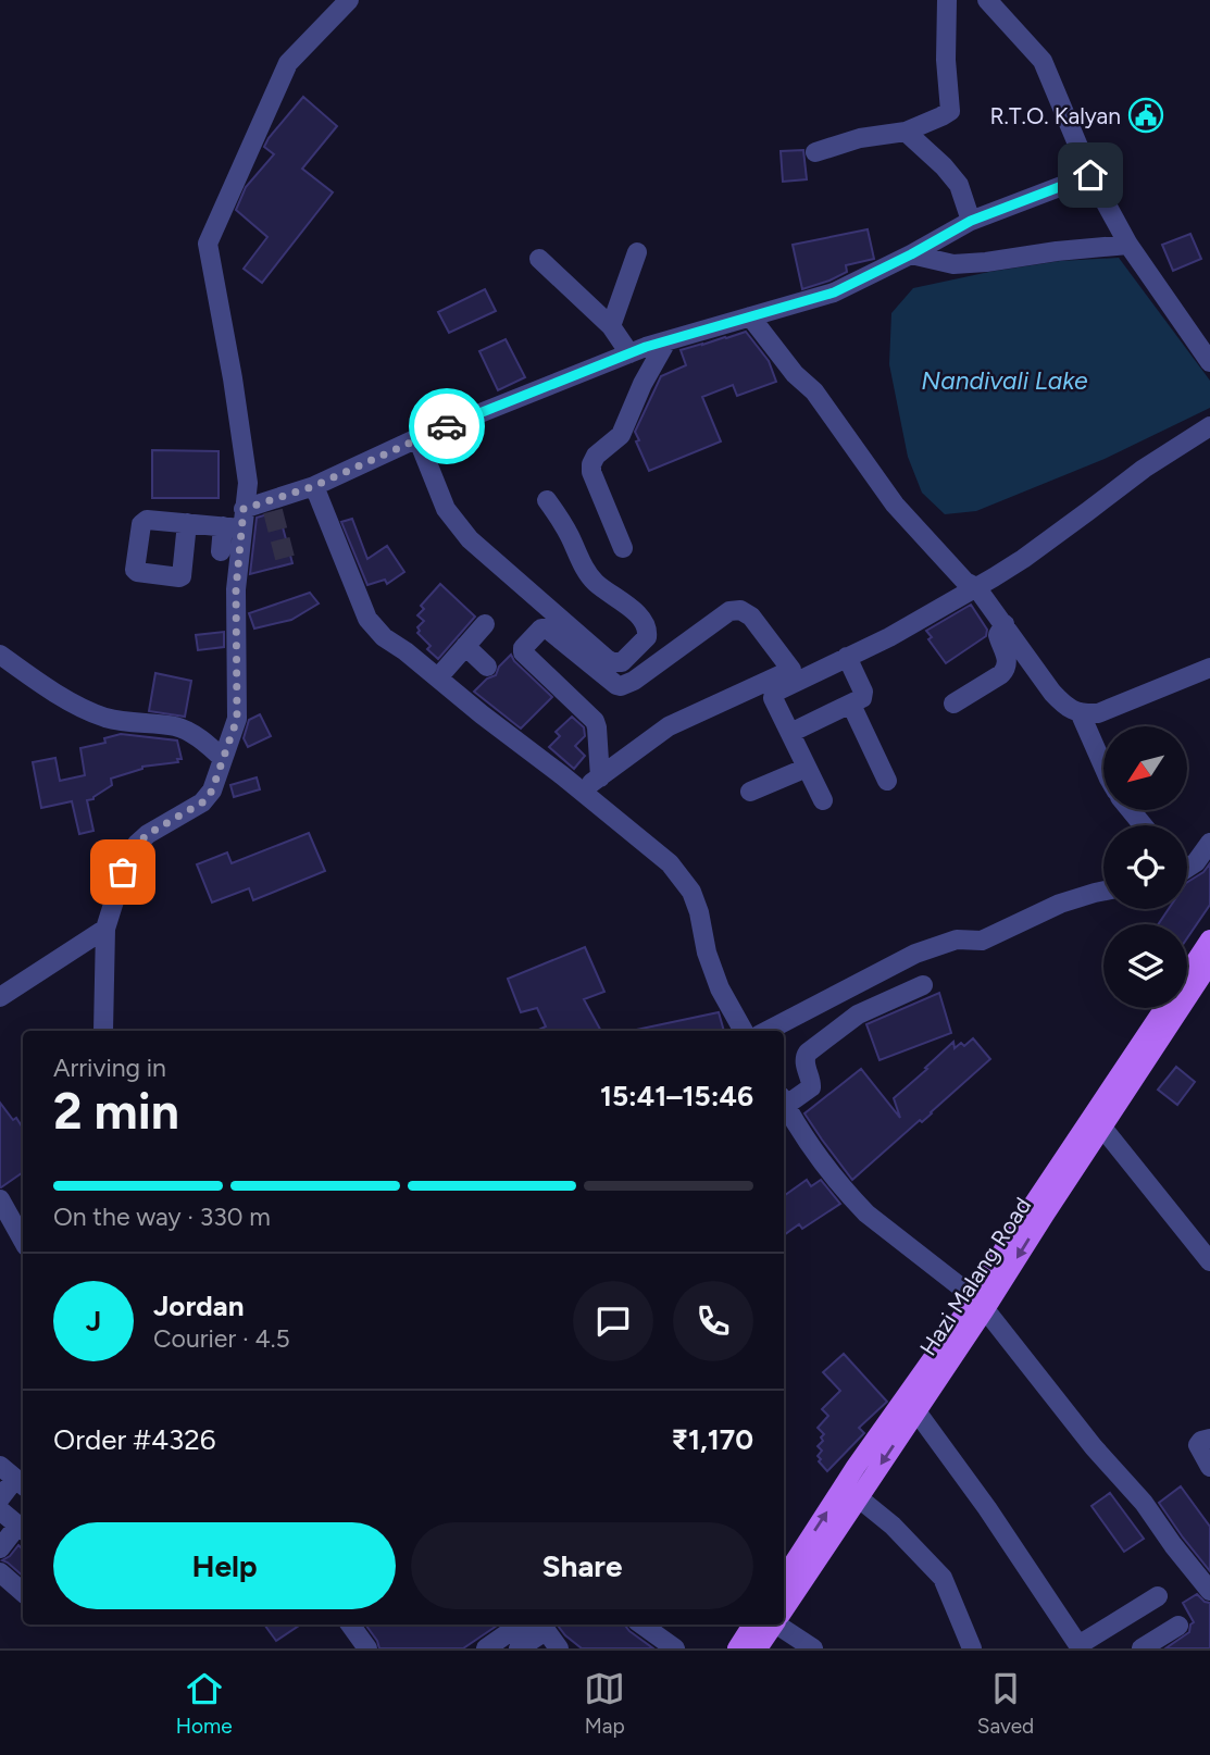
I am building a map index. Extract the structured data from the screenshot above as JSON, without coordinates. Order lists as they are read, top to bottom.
{
  "streets": {
    "main road": ["Hazi Malang Road"]
  },
  "water": ["Nandivali Lake"],
  "places": {
    "public building": ["R.T.O. Kalyan"]
  },
  "north": "bottom left",
  "page": {
    "heading": ["2 min", "Arriving in", "15:41–15:46"],
    "panel": [
      "Jordan",
      "Courier · 4.5",
      "Order #4326",
      "₹1,170"
    ],
    "bar": "On the way · 330 m",
    "round": "J",
    "buttons": ["Help", "Share"],
    "tabs": ["Home", "Map", "Saved"]
  }
}
